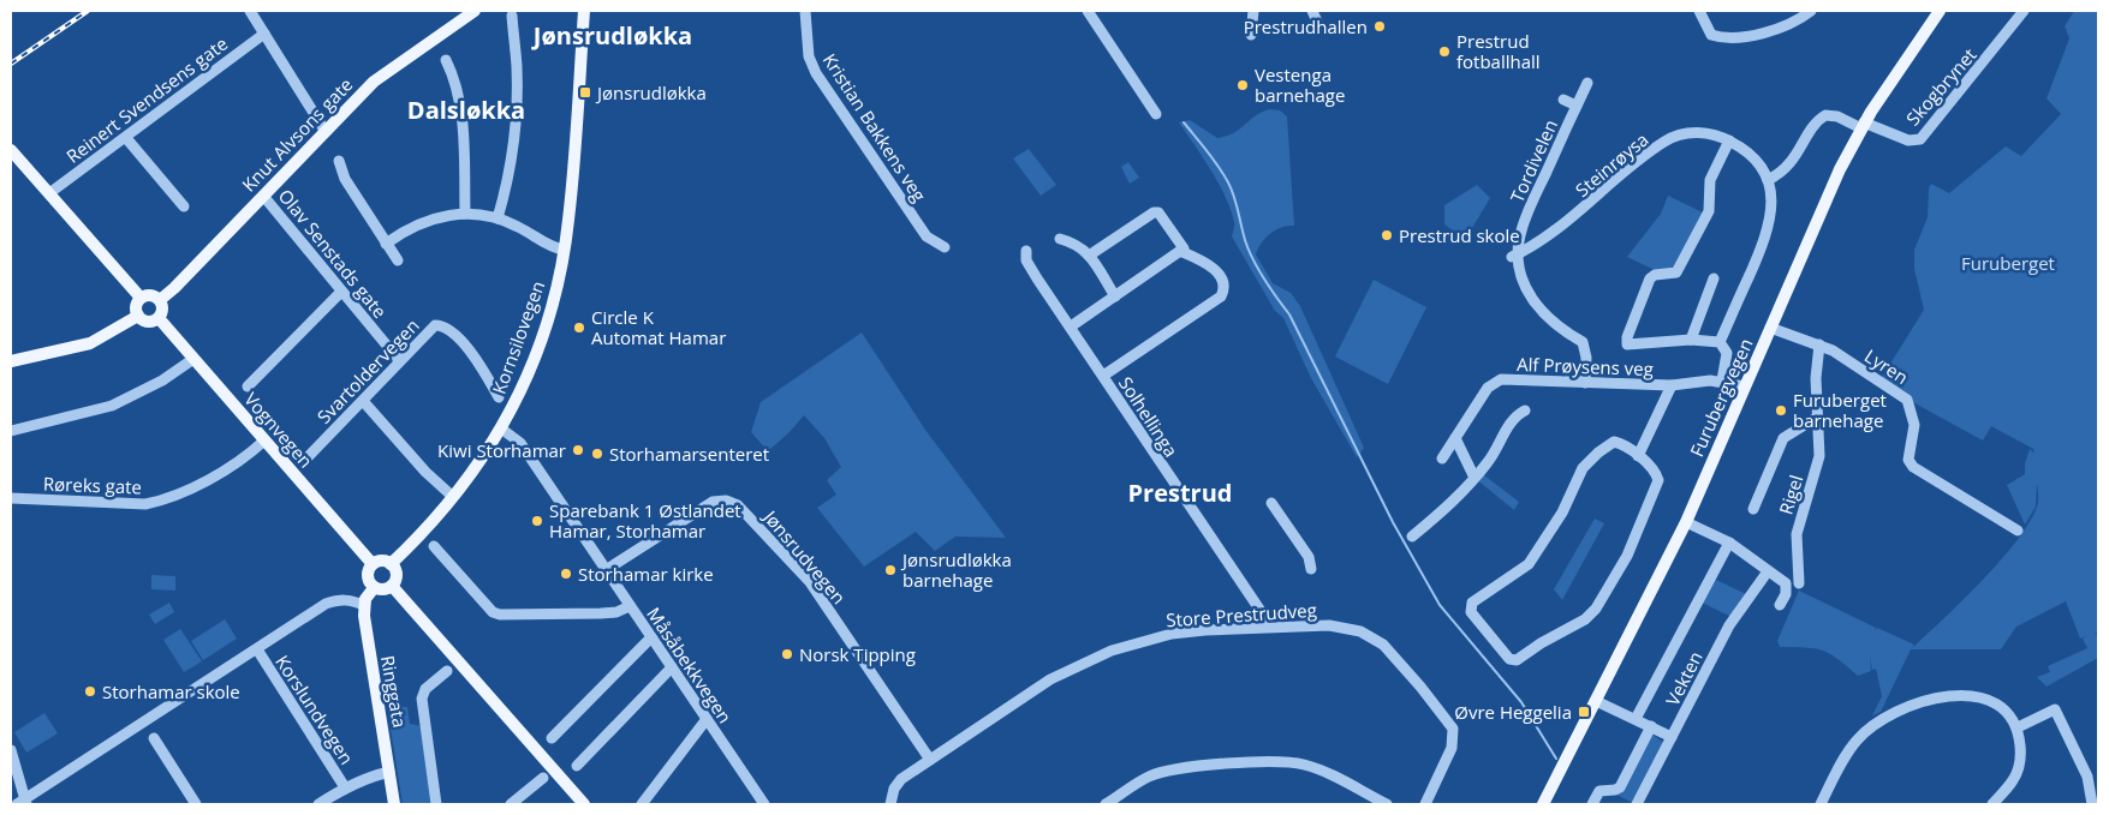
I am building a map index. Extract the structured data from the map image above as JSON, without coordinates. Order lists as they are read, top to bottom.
{
  "streets": {
    "main road": [
      "Knut Alvsons gate",
      "Kornsilovegen",
      "Furubergvegen",
      "Vognvegen",
      "Ringgata"
    ],
    "street": [
      "Skogbrynet",
      "Reinert Svendsens gate",
      "Kristian Bakkens veg",
      "Tordivelen",
      "Steinrøysa",
      "Olav Senstads gate",
      "Alf Prøysens veg",
      "Lyren",
      "Svartoldervegen",
      "Solhellinga",
      "Røreks gate",
      "Rigel",
      "Jønsrudvegen",
      "Store Prestrudveg",
      "Måsåbekkvegen",
      "Vekten",
      "Korslundvegen"
    ]
  },
  "crossings": [
    ["Skogbrynet", "Steinrøysa"],
    ["Skogbrynet", "Furubergvegen"],
    ["Knut Alvsons gate", "Olav Senstads gate"],
    ["Knut Alvsons gate", "Vognvegen"],
    ["Tordivelen", "Steinrøysa"],
    ["Tordivelen", "Alf Prøysens veg"],
    ["Olav Senstads gate", "Svartoldervegen"],
    ["Kornsilovegen", "Vognvegen"],
    ["Kornsilovegen", "Måsåbekkvegen"],
    ["Alf Prøysens veg", "Furubergvegen"],
    ["Lyren", "Furubergvegen"],
    ["Lyren", "Rigel"],
    ["Solhellinga", "Store Prestrudveg"],
    ["Vognvegen", "Røreks gate"],
    ["Jønsrudvegen", "Store Prestrudveg"],
    ["Jønsrudvegen", "Måsåbekkvegen"]
  ],
  "districts": ["Jønsrudløkka", "Dalsløkka", "Prestrud"],
  "parks": ["Furuberget"],
  "places": {
    "other": [
      "Prestrudhallen",
      "Prestrud fotballhall",
      "Vestenga barnehage",
      "Prestrud skole",
      "Circle K Automat Hamar",
      "Furuberget barnehage",
      "Kiwi Storhamar",
      "Storhamarsenteret",
      "Sparebank 1 Østlandet Hamar, Storhamar",
      "Jønsrudløkka barnehage",
      "Storhamar kirke",
      "Norsk Tipping",
      "Storhamar skole"
    ],
    "transit": ["Jønsrudløkka", "Øvre Heggelia"]
  }
}
